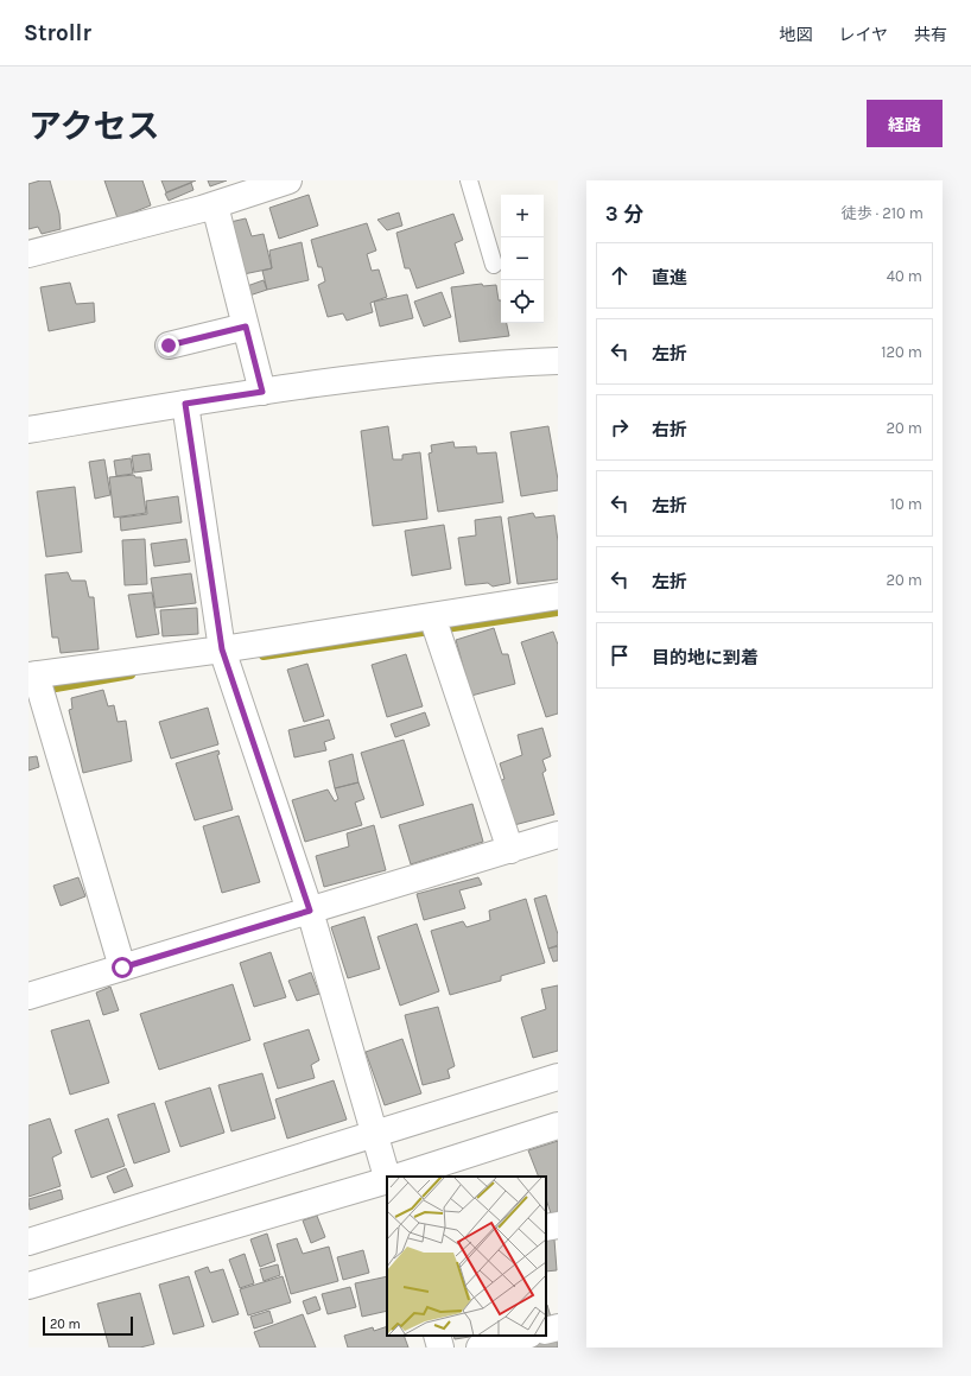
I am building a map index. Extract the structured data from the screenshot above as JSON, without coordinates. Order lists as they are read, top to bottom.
{
  "scale_bar": "20 m",
  "page": {
    "header": "Strollr",
    "nav": ["地図", "レイヤ", "共有"],
    "title": "アクセス",
    "buttons": "経路",
    "heading": ["3 分", "徒歩 · 210 m"],
    "map_buttons": ["+", "−"],
    "list": [
      ["直進", "40 m"],
      ["左折", "120 m"],
      ["右折", "20 m"],
      ["左折", "10 m"],
      ["左折", "20 m"],
      "目的地に到着"
    ],
    "scale": "20 m"
  }
}
